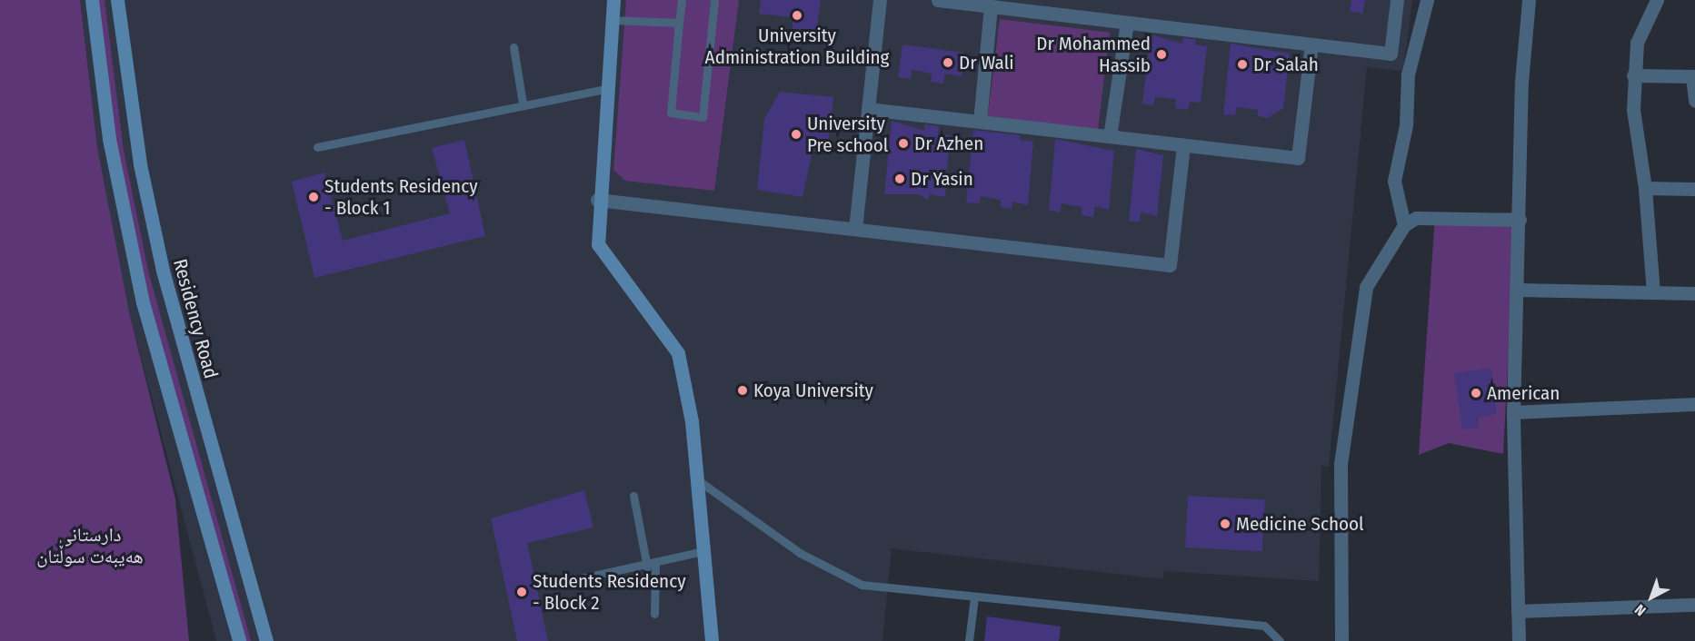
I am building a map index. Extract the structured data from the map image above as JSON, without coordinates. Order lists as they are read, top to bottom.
{
  "streets": {
    "street": ["Residency Road"]
  },
  "parks": ["دارستانی هەیبەت سوڵتان"],
  "places": [
    "University Administration Building",
    "Dr Mohammed Hassib",
    "Dr Wali",
    "Dr Salah",
    "University Pre school",
    "Dr Azhen",
    "Dr Yasin",
    "Students Residency - Block 1",
    "Koya University",
    "American",
    "Medicine School",
    "Students Residency - Block 2"
  ],
  "north": "bottom left"
}
